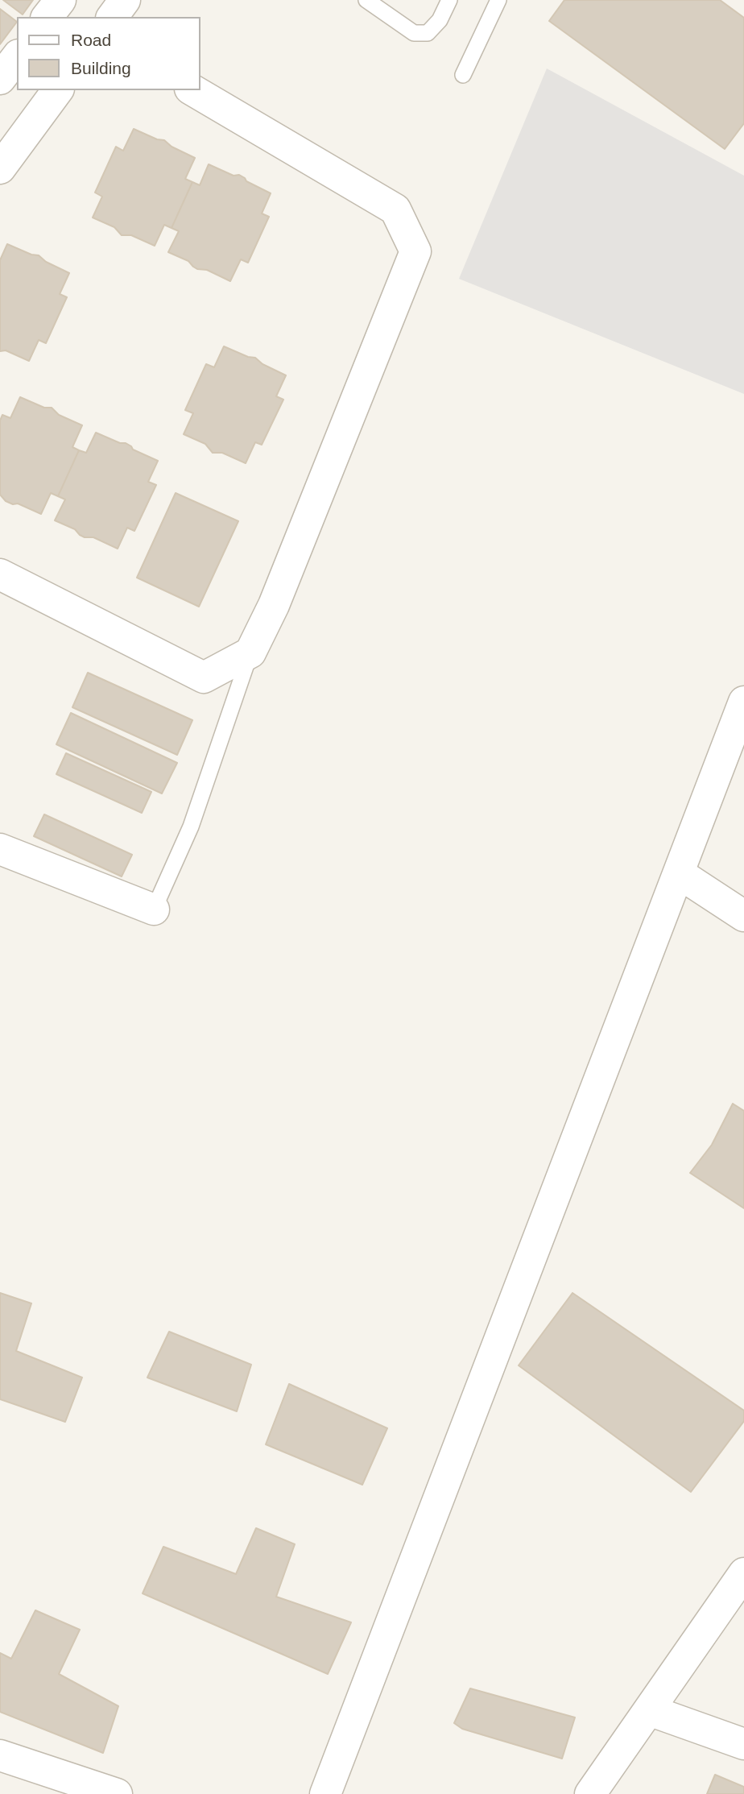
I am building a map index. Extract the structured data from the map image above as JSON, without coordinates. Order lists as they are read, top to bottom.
{
  "legend": ["Road", "Building"]
}
